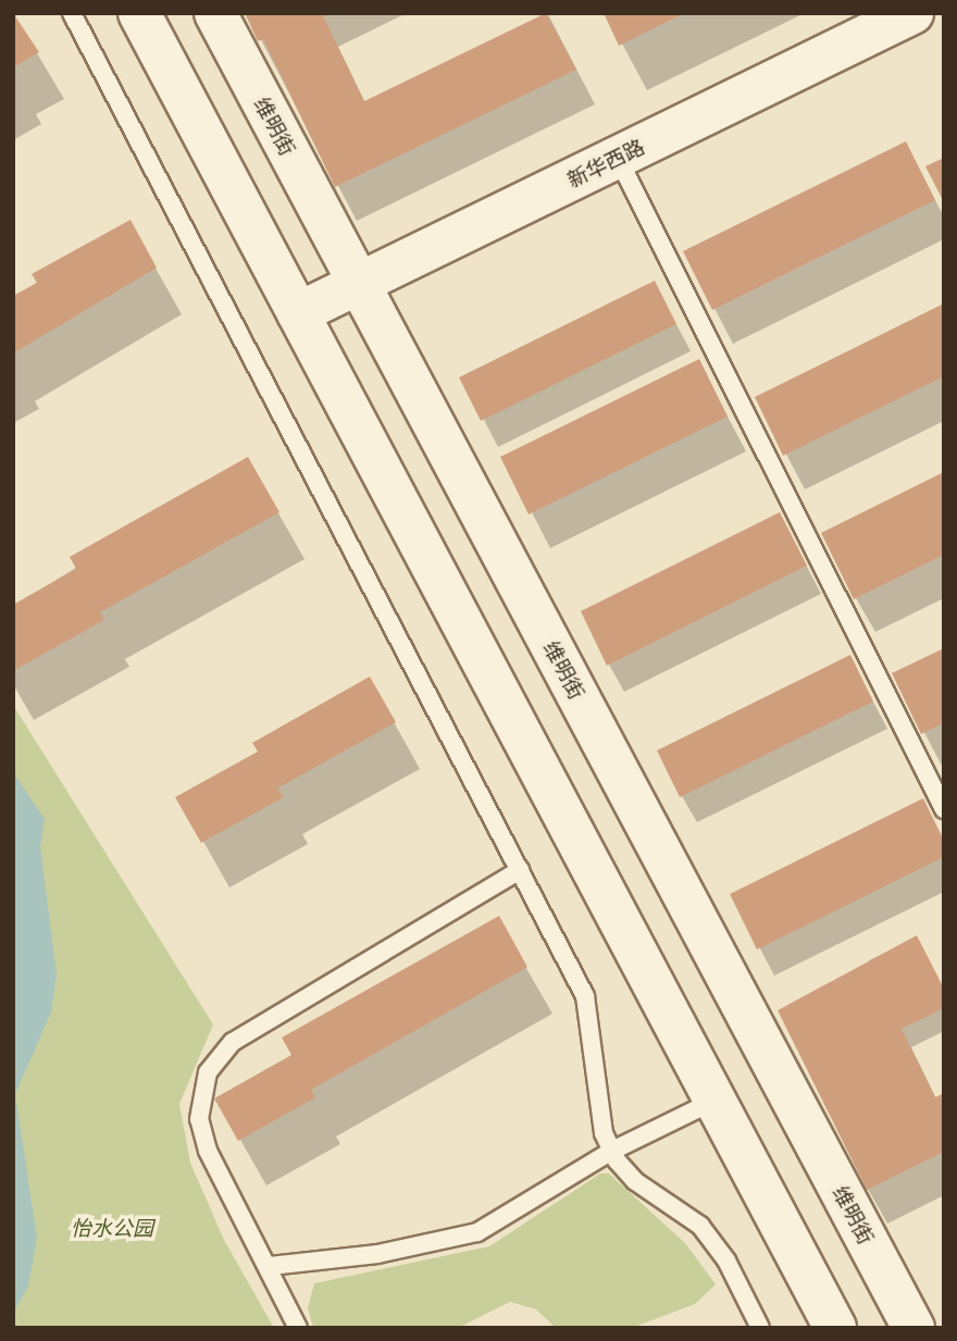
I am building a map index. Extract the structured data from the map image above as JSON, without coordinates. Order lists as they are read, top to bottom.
{
  "streets": {
    "street": ["维明街", "新华西路"]
  },
  "crossings": [
    ["维明街", "新华西路"]
  ],
  "parks": ["怡水公园"]
}
